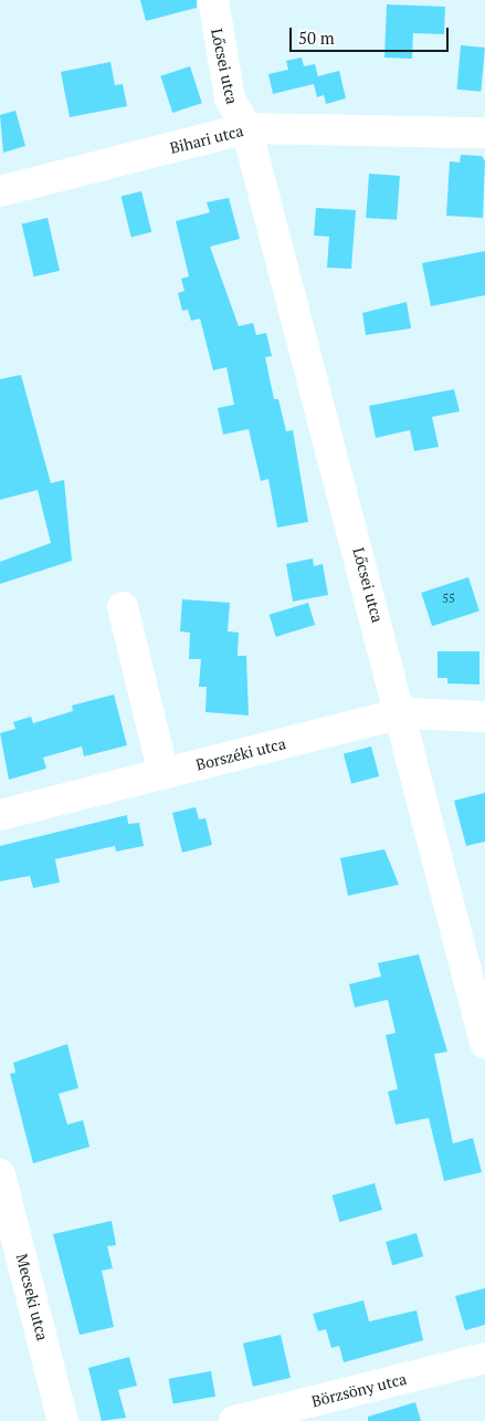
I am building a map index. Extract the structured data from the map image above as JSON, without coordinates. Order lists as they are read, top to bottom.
{
  "streets": {
    "street": [
      "Lőcsei utca",
      "Bihari utca",
      "Borszéki utca",
      "Mecseki utca",
      "Börzsöny utca"
    ]
  },
  "crossings": [
    ["Lőcsei utca", "Bihari utca"],
    ["Lőcsei utca", "Borszéki utca"]
  ],
  "house_numbers": ["55"],
  "scale_bar": "50 m"
}
